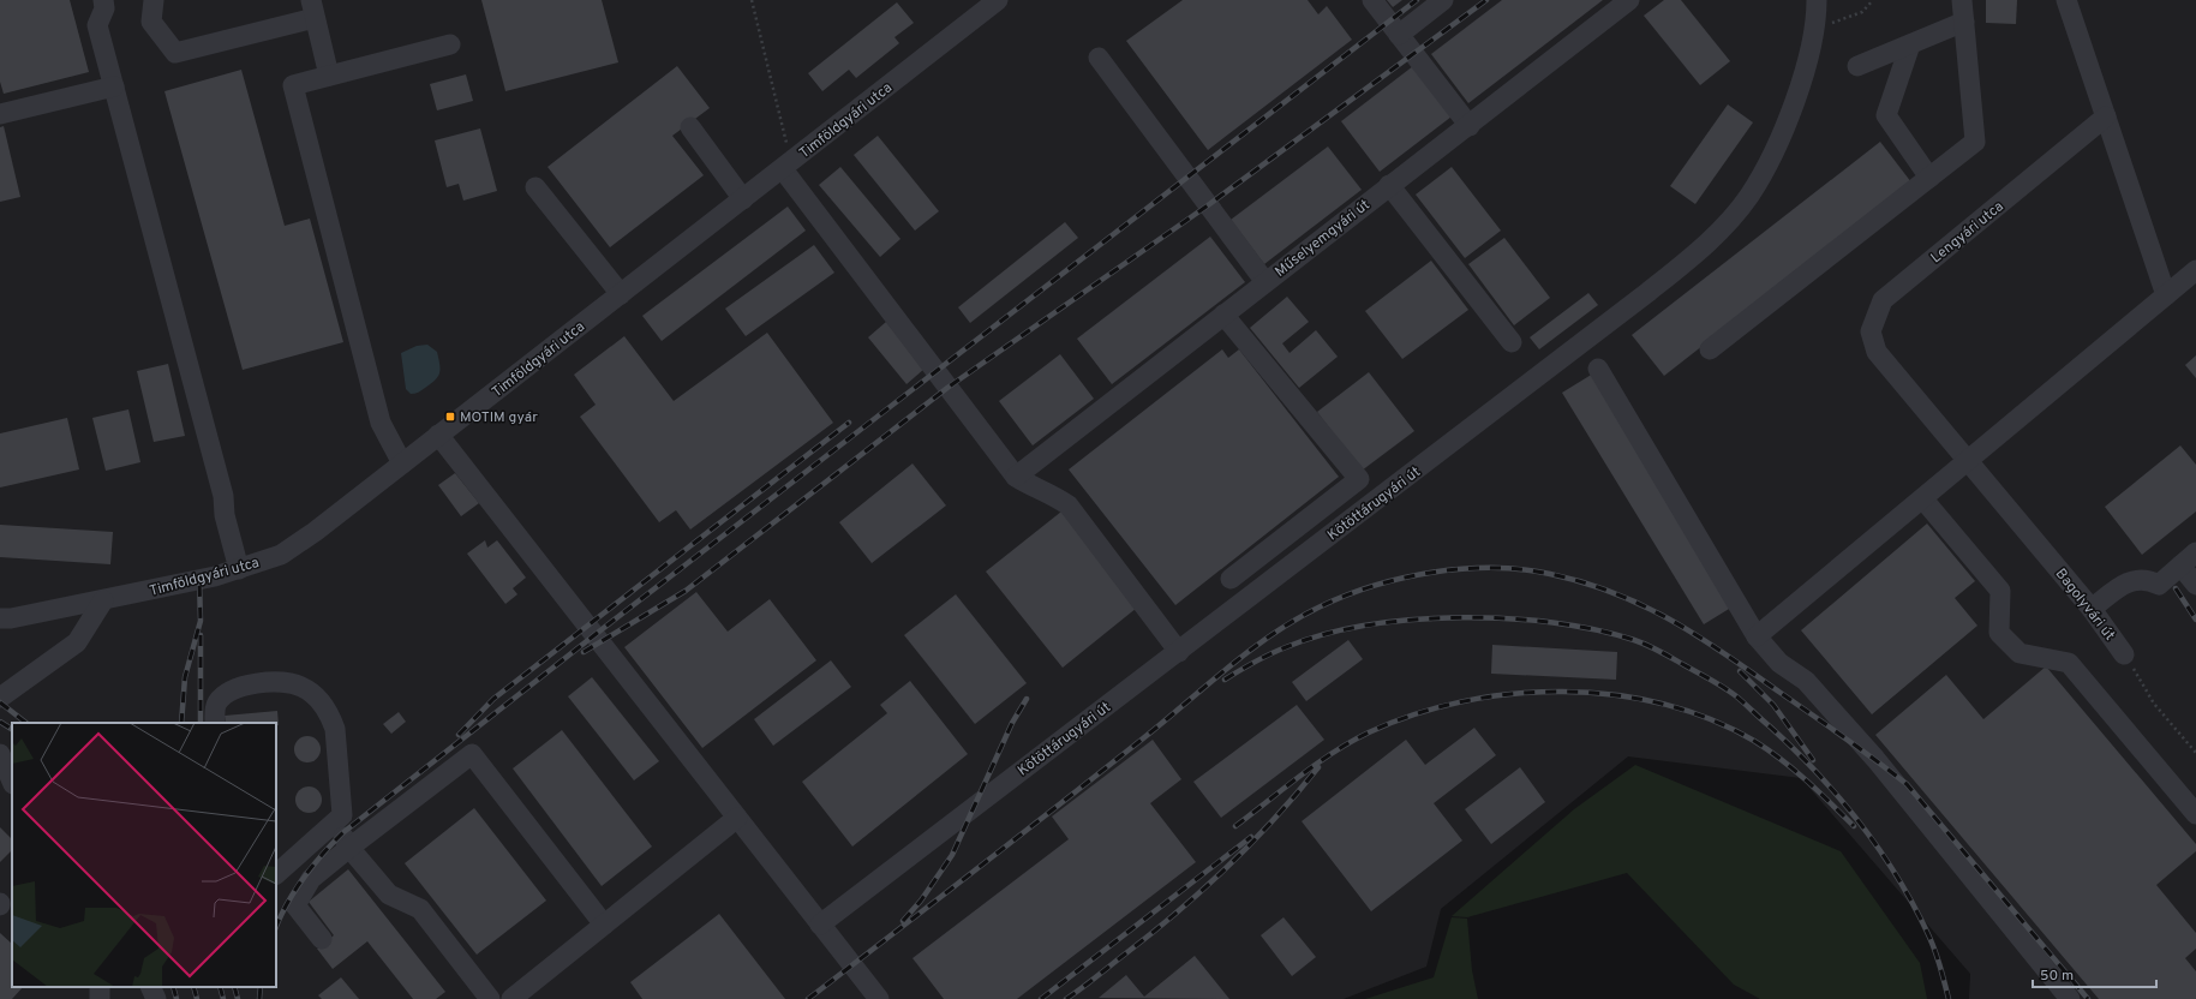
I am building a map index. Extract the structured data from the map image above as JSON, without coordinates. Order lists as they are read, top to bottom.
{
  "streets": {
    "street": [
      "Timföldgyári utca",
      "Lengyári utca",
      "Műselyemgyári út",
      "Kötöttárugyári út",
      "Bagolyvári út"
    ]
  },
  "crossings": [
    ["Lengyári utca", "Bagolyvári út"]
  ],
  "places": {
    "transit": ["MOTIM gyár"]
  },
  "scale_bar": "50 m"
}
